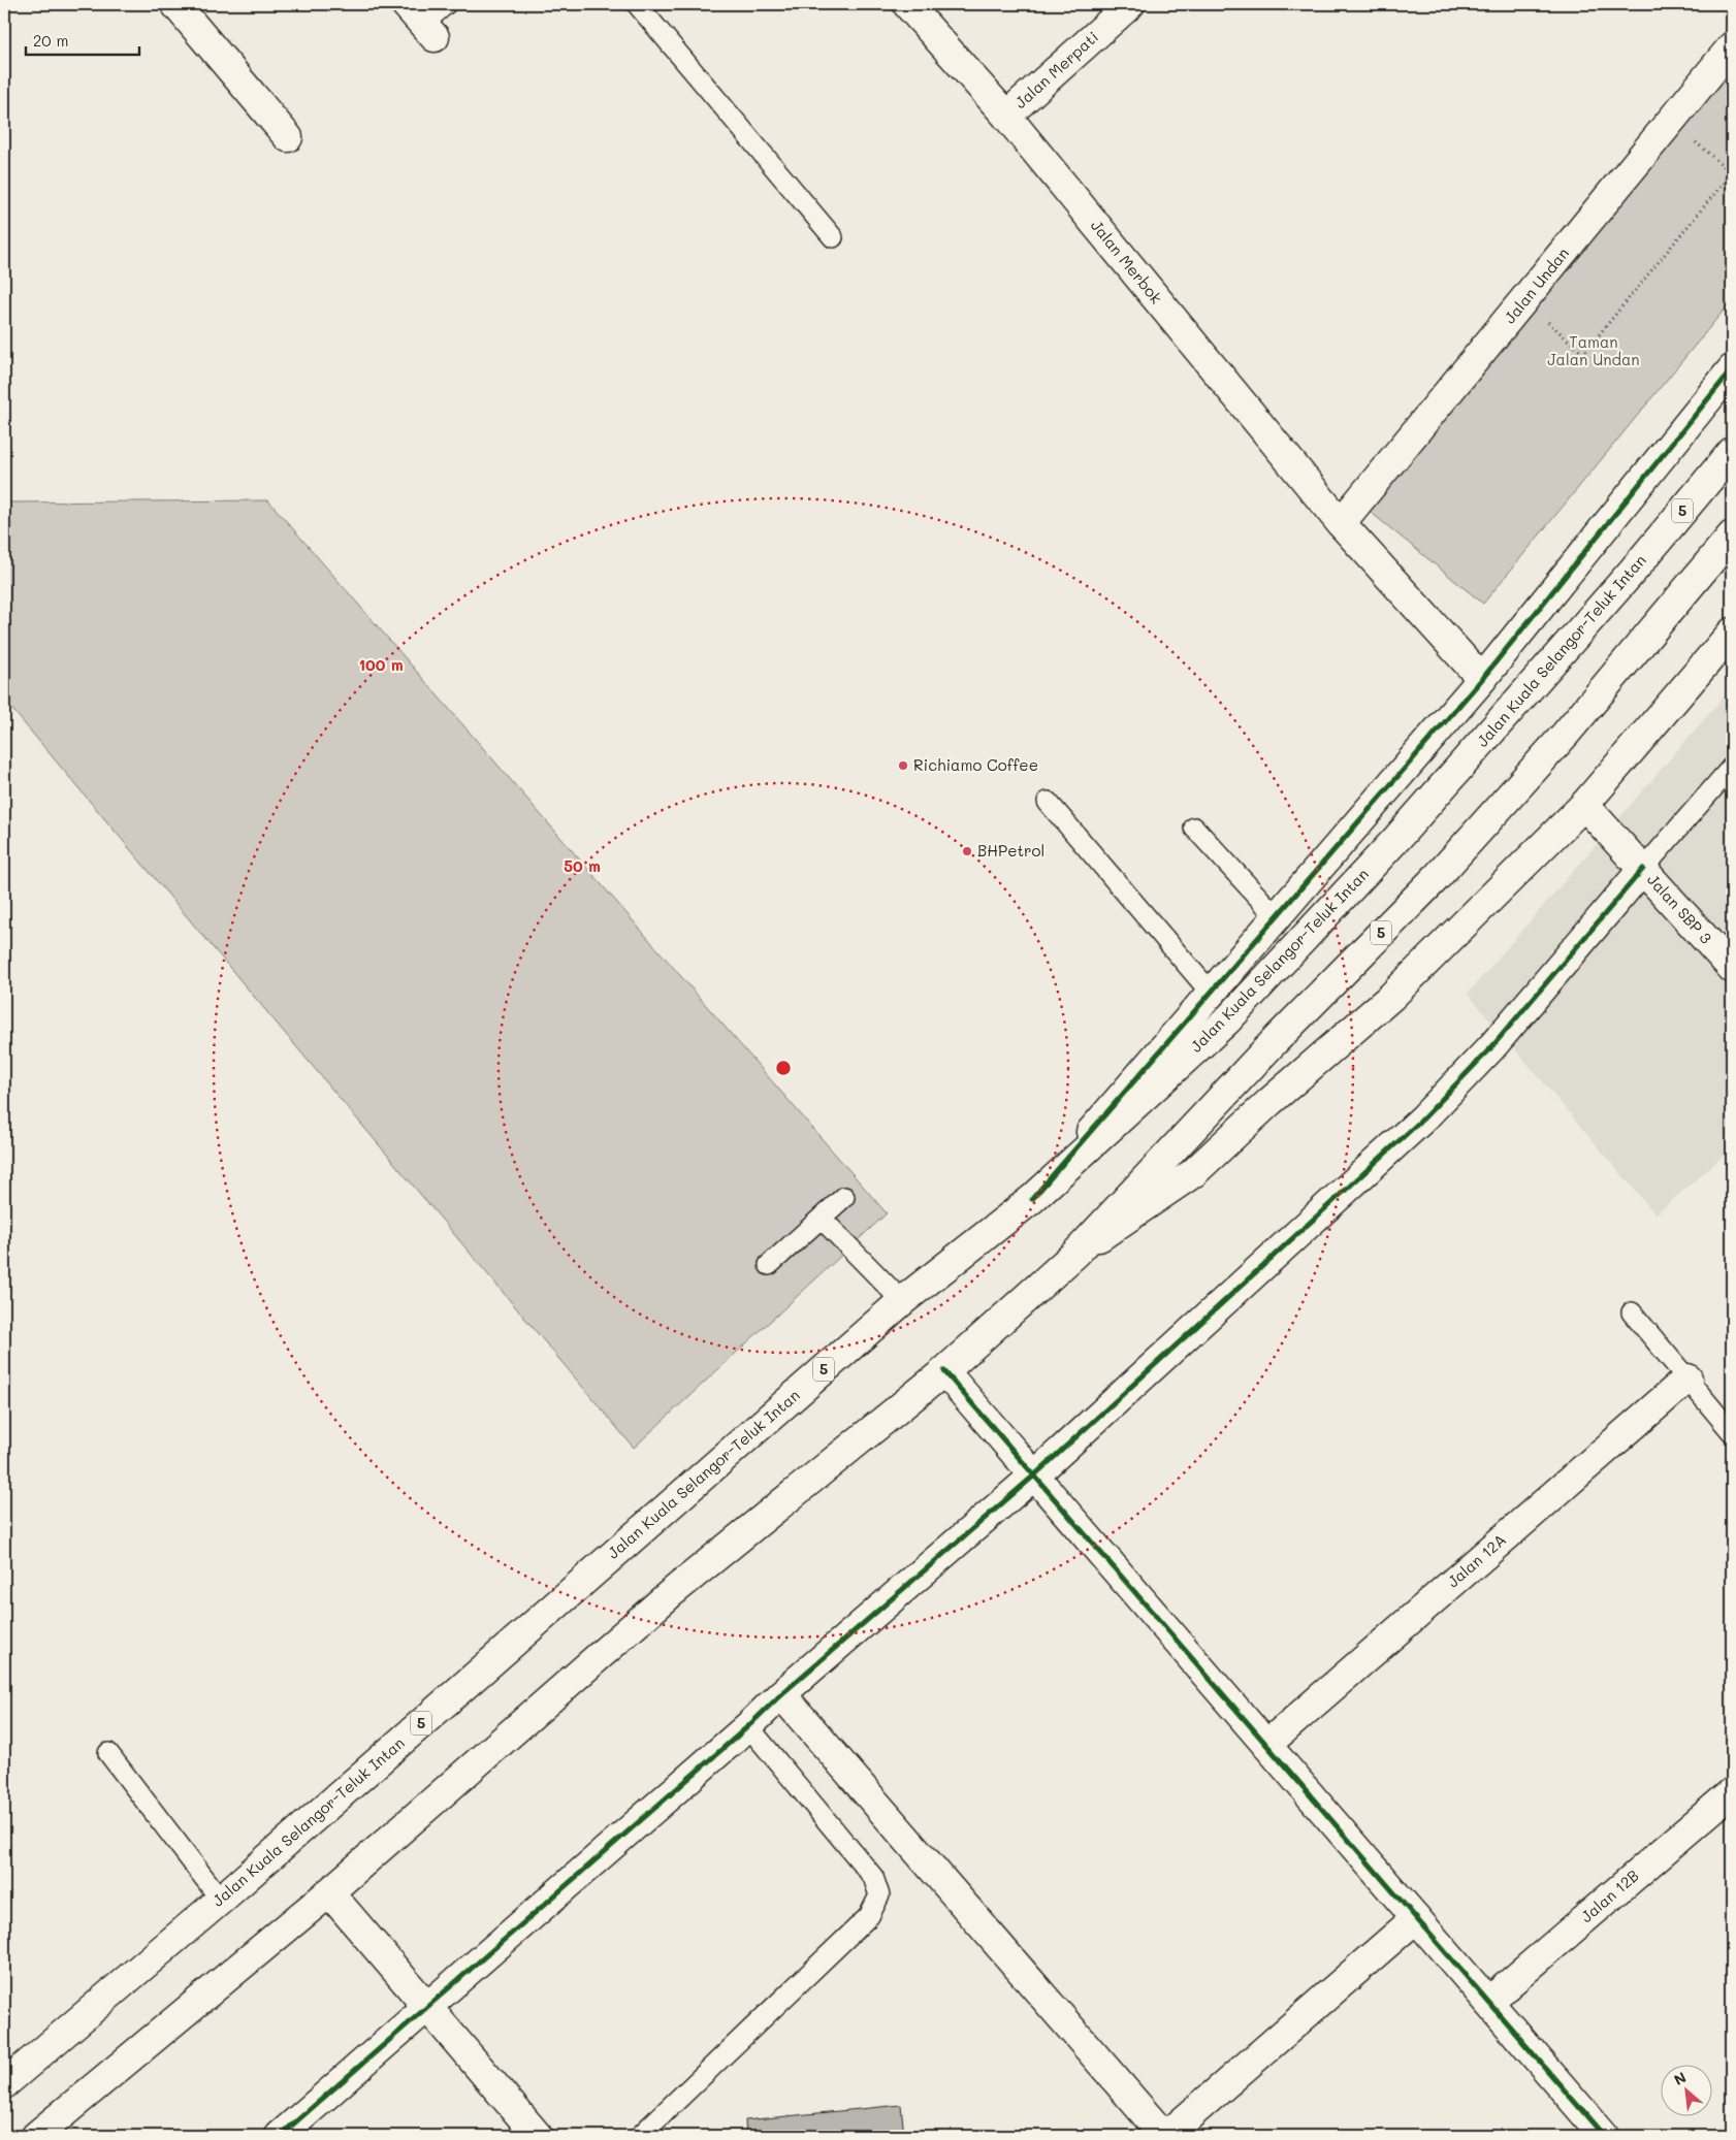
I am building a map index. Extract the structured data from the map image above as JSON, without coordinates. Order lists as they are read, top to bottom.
{
  "streets": {
    "main road": [
      "Jalan Merpati",
      "Jalan Merbok",
      "Jalan Undan",
      "5",
      "Jalan Kuala Selangor-Teluk Intan",
      "Jalan SBP 3",
      "Jalan 12A",
      "Jalan 12B"
    ]
  },
  "crossings": [
    ["Jalan Merpati", "Jalan Merbok"],
    ["Jalan Merbok", "Jalan Undan"]
  ],
  "parks": ["Taman Jalan Undan"],
  "places": ["Richiamo Coffee", "BHPetrol"],
  "scale_bar": "20 m",
  "north": "top left",
  "rings": ["100 m", "50 m"]
}
